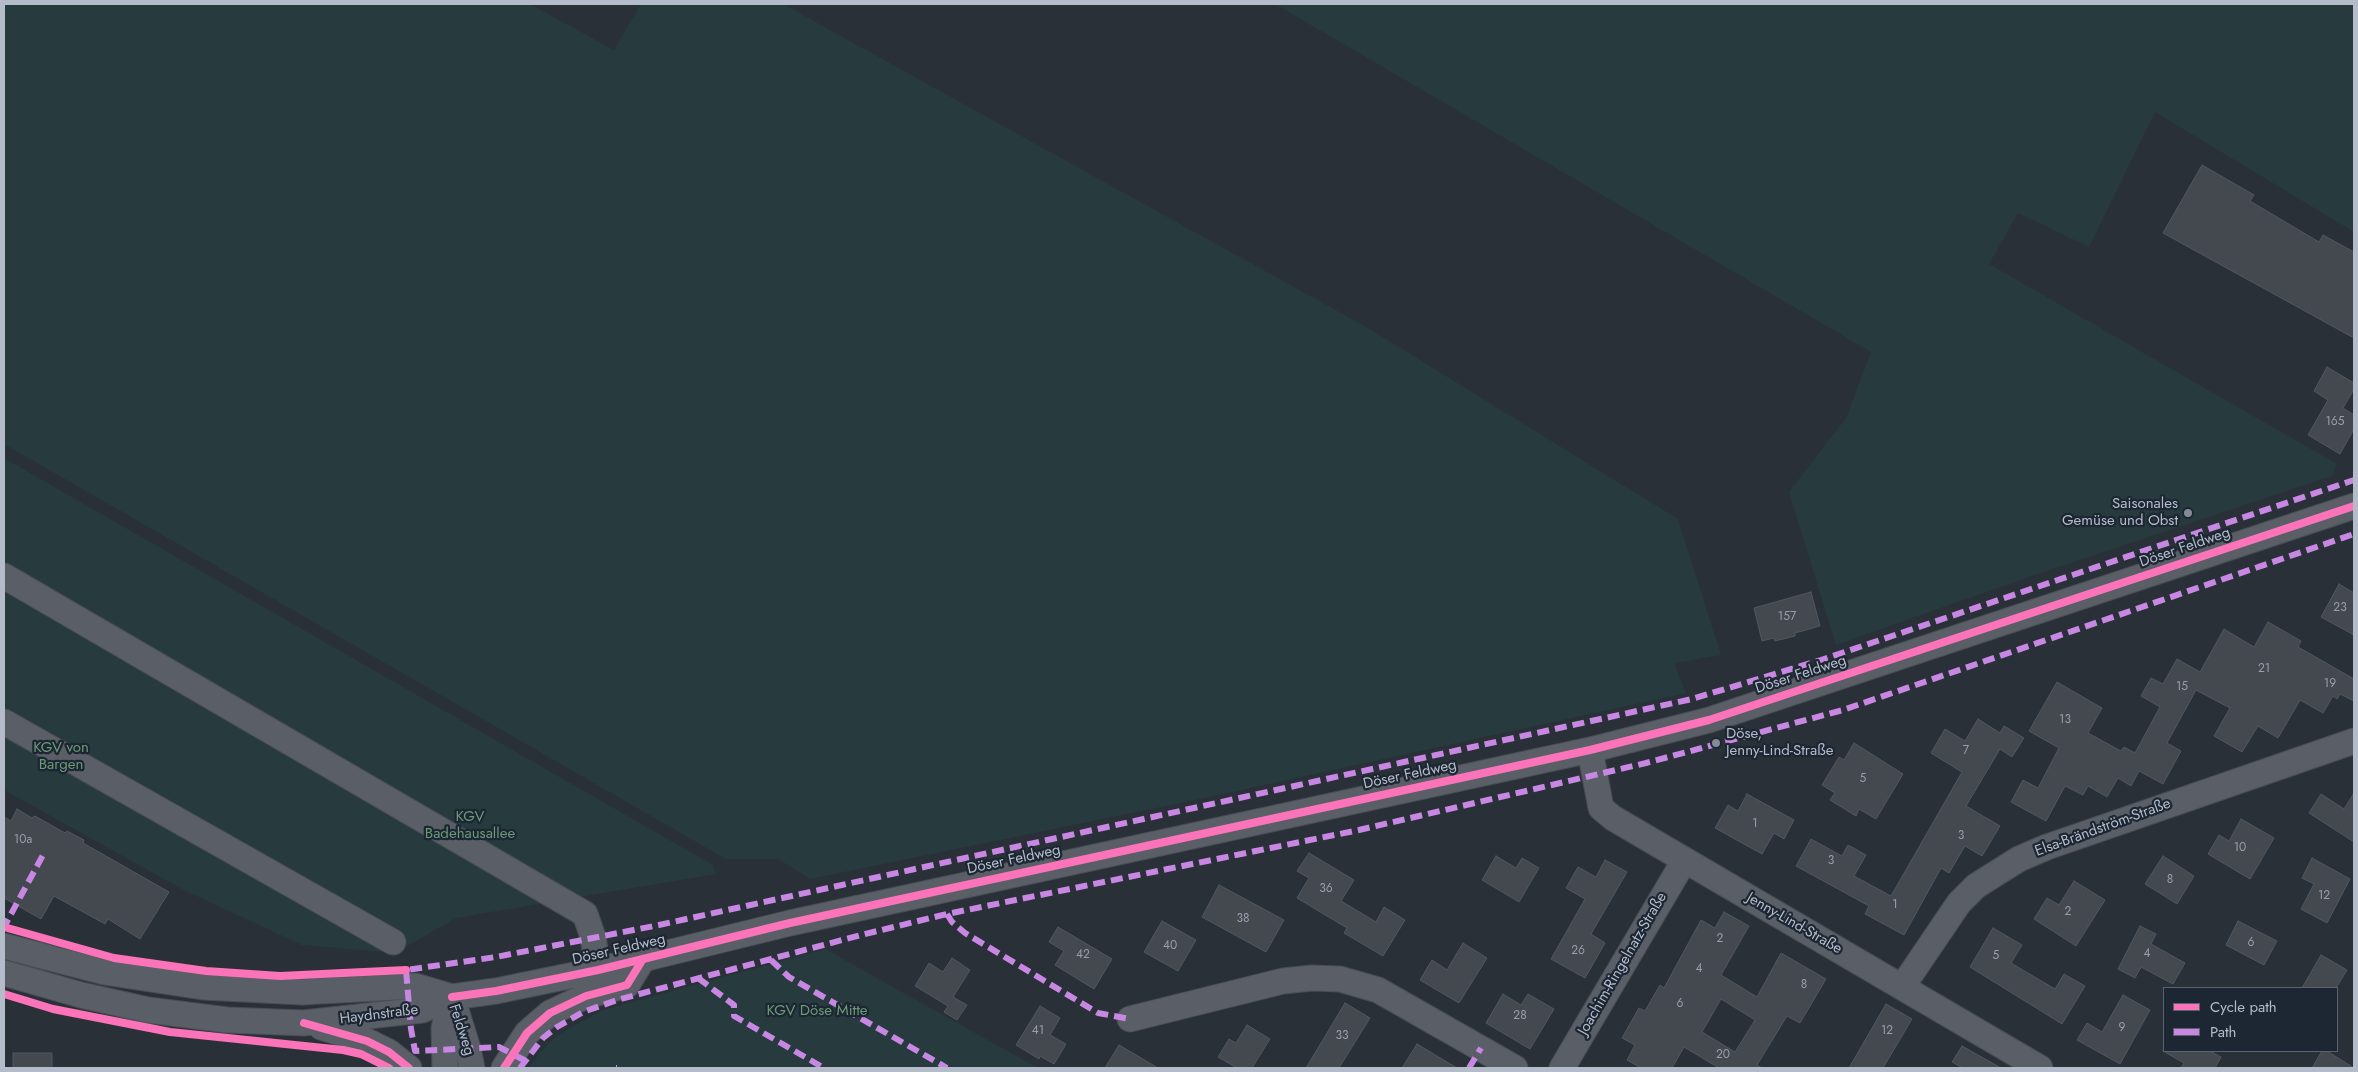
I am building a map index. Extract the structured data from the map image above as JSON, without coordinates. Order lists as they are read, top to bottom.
{
  "streets": {
    "street": [
      "Döser Feldweg",
      "Elsa-Brändström-Straße",
      "Jenny-Lind-Straße",
      "Joachim-Ringelnatz-Straße",
      "Haydnstraße",
      "Feldweg"
    ]
  },
  "crossings": [
    ["Döser Feldweg", "Jenny-Lind-Straße"],
    ["Döser Feldweg", "Haydnstraße"],
    ["Döser Feldweg", "Feldweg"],
    ["Elsa-Brändström-Straße", "Jenny-Lind-Straße"],
    ["Jenny-Lind-Straße", "Joachim-Ringelnatz-Straße"],
    ["Haydnstraße", "Feldweg"]
  ],
  "parks": ["KGV von Bargen", "KGV Badehausallee", "KGV Döse Mitte"],
  "places": ["Saisonales Gemüse und Obst", "Döse, Jenny-Lind-Straße"],
  "house_numbers": [
    "165",
    "23",
    "157",
    "21",
    "19",
    "15",
    "13",
    "7",
    "5",
    "1",
    "3",
    "10a",
    "10",
    "3",
    "8",
    "36",
    "12",
    "1",
    "2",
    "38",
    "2",
    "6",
    "40",
    "26",
    "4",
    "42",
    "5",
    "4",
    "8",
    "6",
    "28",
    "9",
    "41",
    "12",
    "33",
    "20"
  ],
  "legend": ["Cycle path", "Path"]
}
